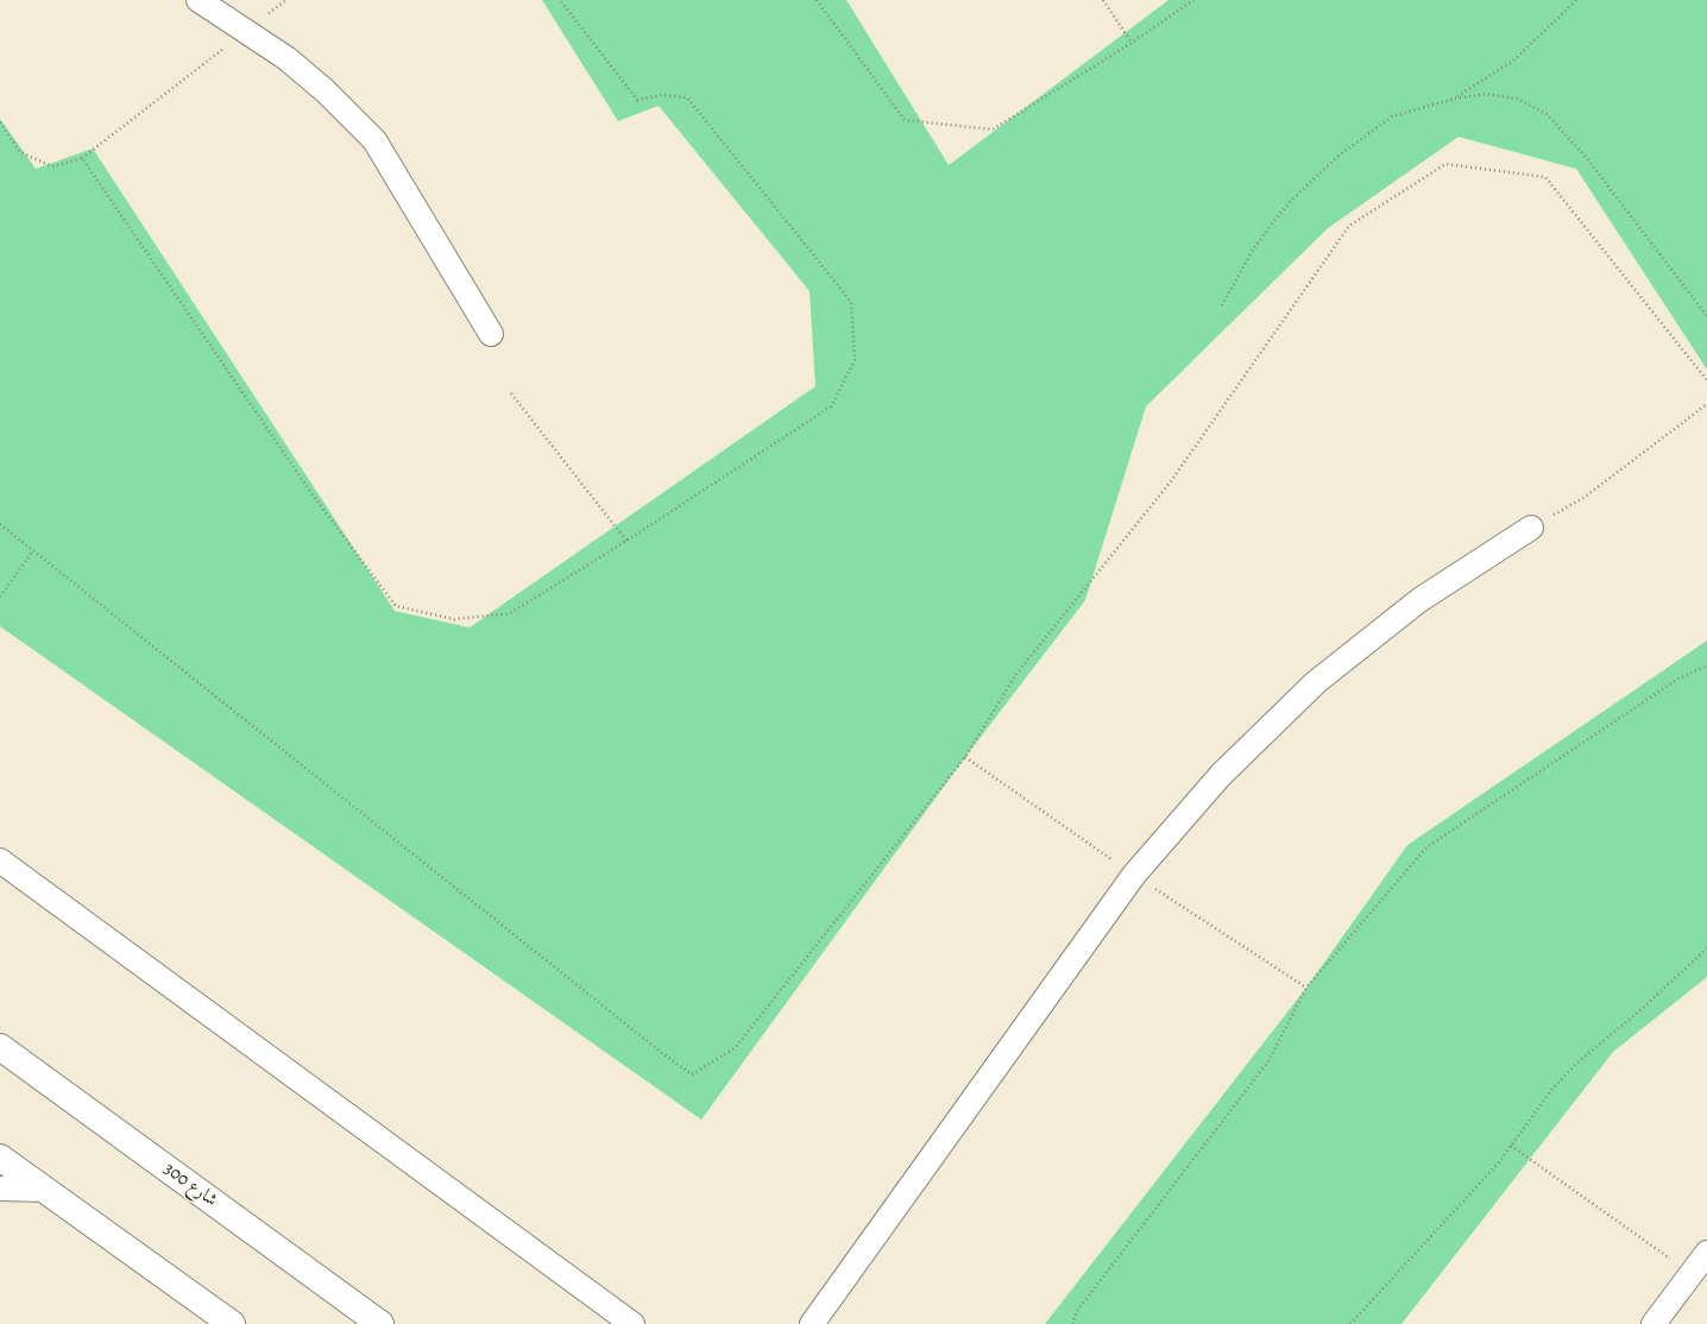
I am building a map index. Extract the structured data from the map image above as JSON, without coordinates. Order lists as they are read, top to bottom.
{
  "streets": {
    "street": ["شارع 300"]
  }
}
